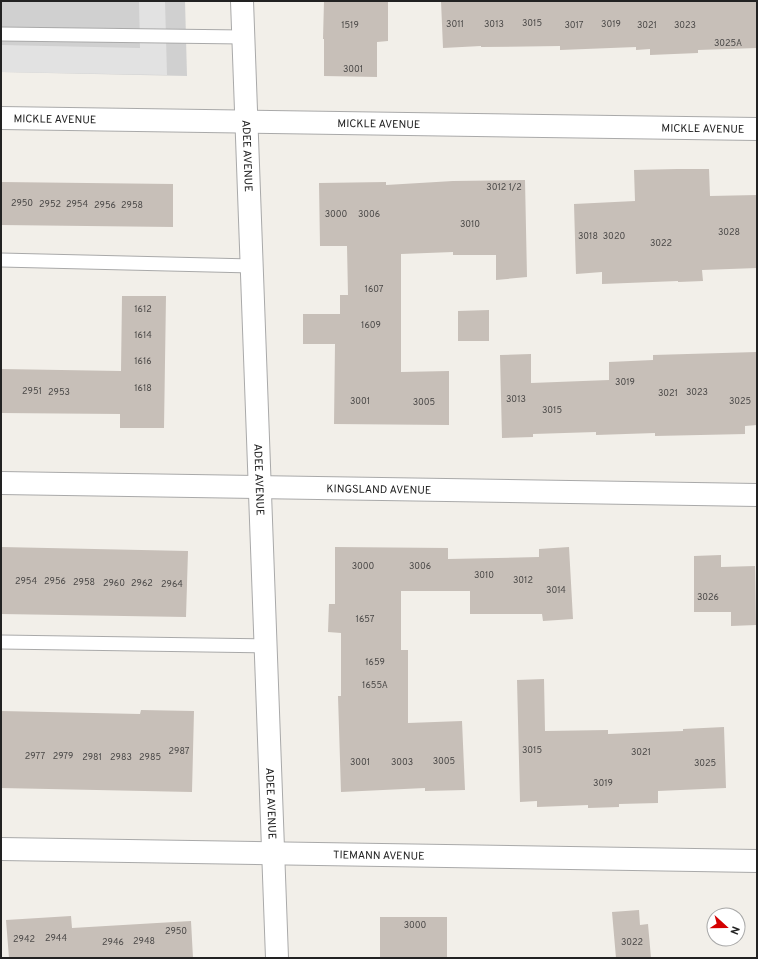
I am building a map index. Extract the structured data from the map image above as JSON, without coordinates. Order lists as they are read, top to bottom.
{
  "streets": {
    "street": [
      "MICKLE AVENUE",
      "ADEE AVENUE",
      "KINGSLAND AVENUE",
      "TIEMANN AVENUE"
    ]
  },
  "crossings": [
    ["MICKLE AVENUE", "ADEE AVENUE"],
    ["ADEE AVENUE", "KINGSLAND AVENUE"],
    ["ADEE AVENUE", "TIEMANN AVENUE"]
  ],
  "house_numbers": [
    "3015",
    "3011",
    "3013",
    "3019",
    "1519",
    "3017",
    "3021",
    "3023",
    "3025A",
    "3001",
    "3012 1/2",
    "2950",
    "2952",
    "2954",
    "2956",
    "2958",
    "3000",
    "3006",
    "3010",
    "3028",
    "3018",
    "3020",
    "3022",
    "1607",
    "1612",
    "1609",
    "1614",
    "1616",
    "3019",
    "1618",
    "2951",
    "2953",
    "3023",
    "3021",
    "3013",
    "3001",
    "3025",
    "3005",
    "3015",
    "3000",
    "3006",
    "3010",
    "3012",
    "2954",
    "2956",
    "2958",
    "2960",
    "2962",
    "2964",
    "3014",
    "3026",
    "1657",
    "1659",
    "1655A",
    "3015",
    "2987",
    "3021",
    "2977",
    "2979",
    "2981",
    "2983",
    "2985",
    "3005",
    "3001",
    "3003",
    "3025",
    "3019",
    "3000",
    "2950",
    "2944",
    "2942",
    "2948",
    "2946",
    "3022"
  ],
  "north": "right"
}
